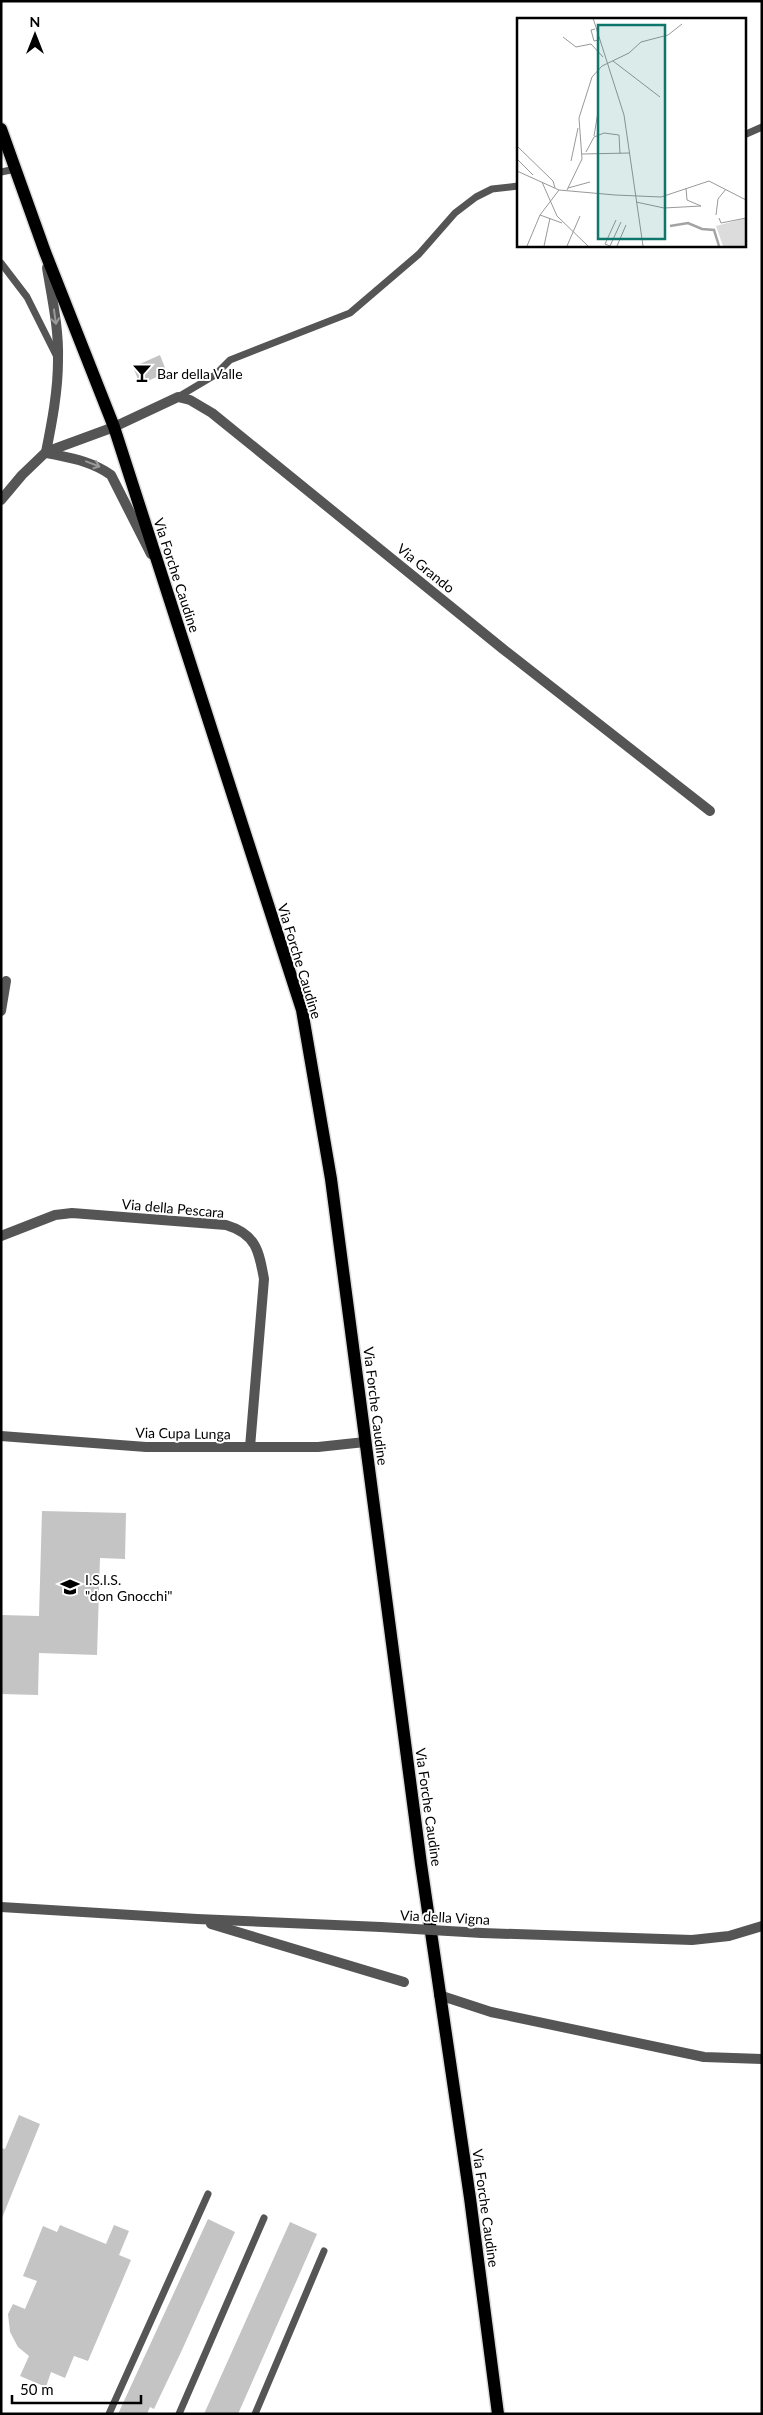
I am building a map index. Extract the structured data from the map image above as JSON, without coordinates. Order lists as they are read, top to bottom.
{
  "streets": {
    "main road": ["Via Forche Caudine"],
    "street": [
      "Via Grando",
      "Via della Pescara",
      "Via Cupa Lunga",
      "Via della Vigna"
    ]
  },
  "crossings": [
    ["Via Forche Caudine", "Via Cupa Lunga"],
    ["Via della Pescara", "Via Cupa Lunga"]
  ],
  "places": {
    "bar": ["Bar della Valle"],
    "school or university": ["I.S.I.S. \"don Gnocchi\""]
  },
  "scale_bar": "50 m",
  "north": "top"
}
